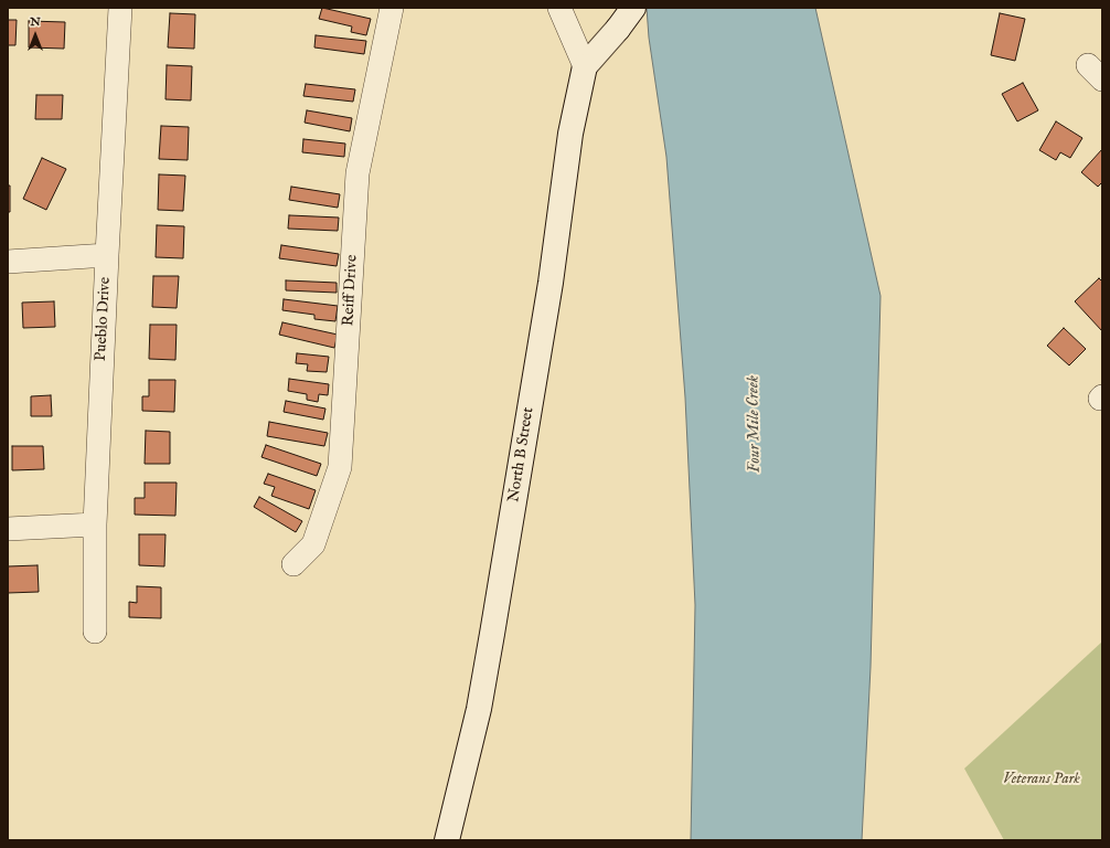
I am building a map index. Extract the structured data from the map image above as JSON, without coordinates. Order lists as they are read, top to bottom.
{
  "streets": {
    "main road": ["North B Street"],
    "street": ["Reiff Drive", "Pueblo Drive"]
  },
  "water": ["Four Mile Creek"],
  "parks": ["Veterans Park"],
  "north": "top"
}
